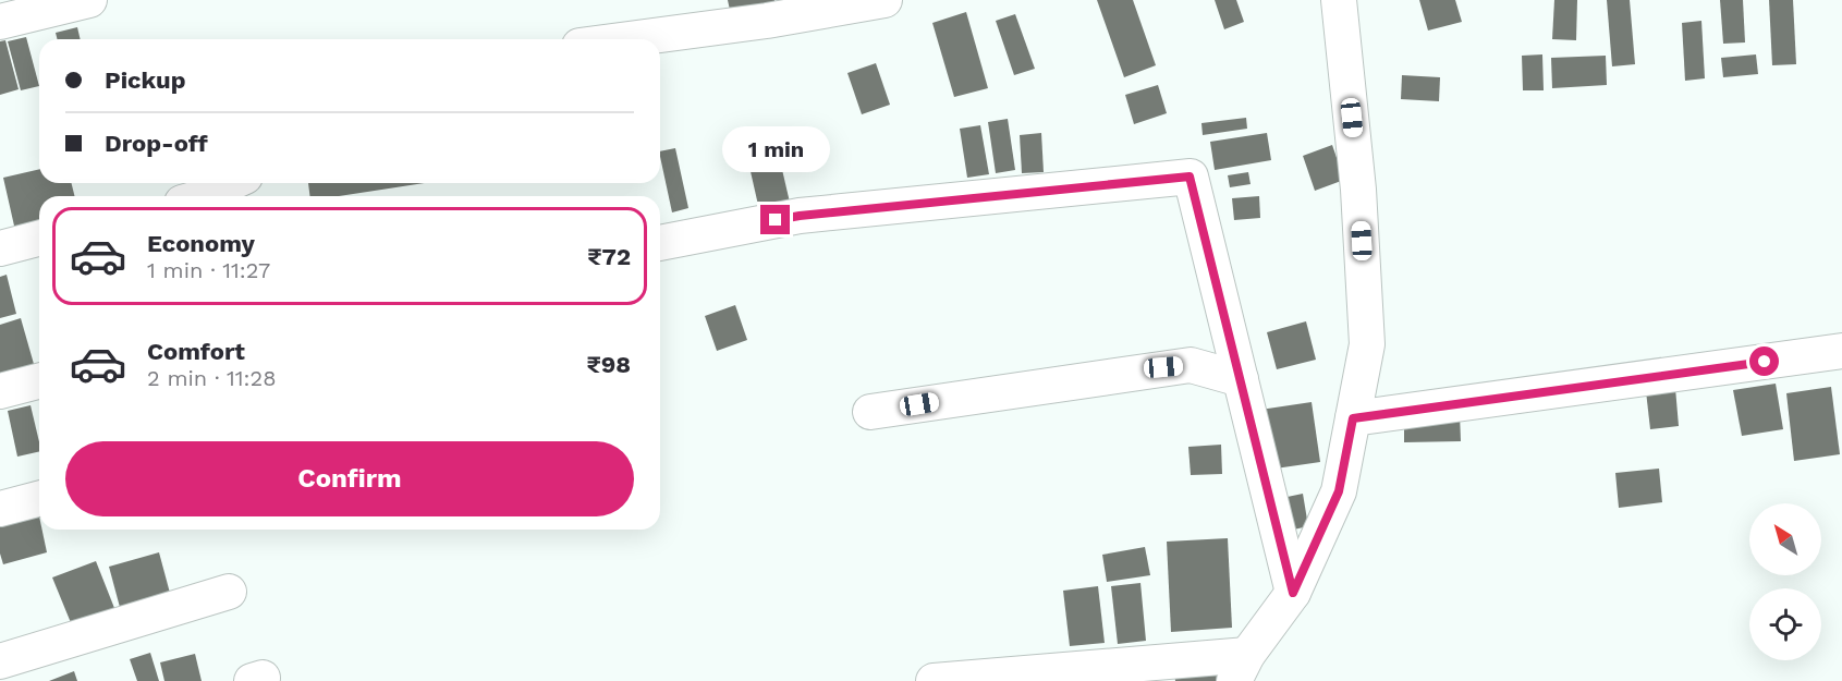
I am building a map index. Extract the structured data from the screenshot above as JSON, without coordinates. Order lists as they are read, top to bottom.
{
  "north": "top left",
  "page": {
    "banner": ["Pickup", "Drop-off"],
    "bubble": "1 min",
    "list": [
      {
        "name": "Economy",
        "note": "1 min · 11:27",
        "value": "₹72"
      },
      {
        "name": "Comfort",
        "note": "2 min · 11:28",
        "value": "₹98"
      }
    ],
    "buttons": "Confirm"
  }
}
